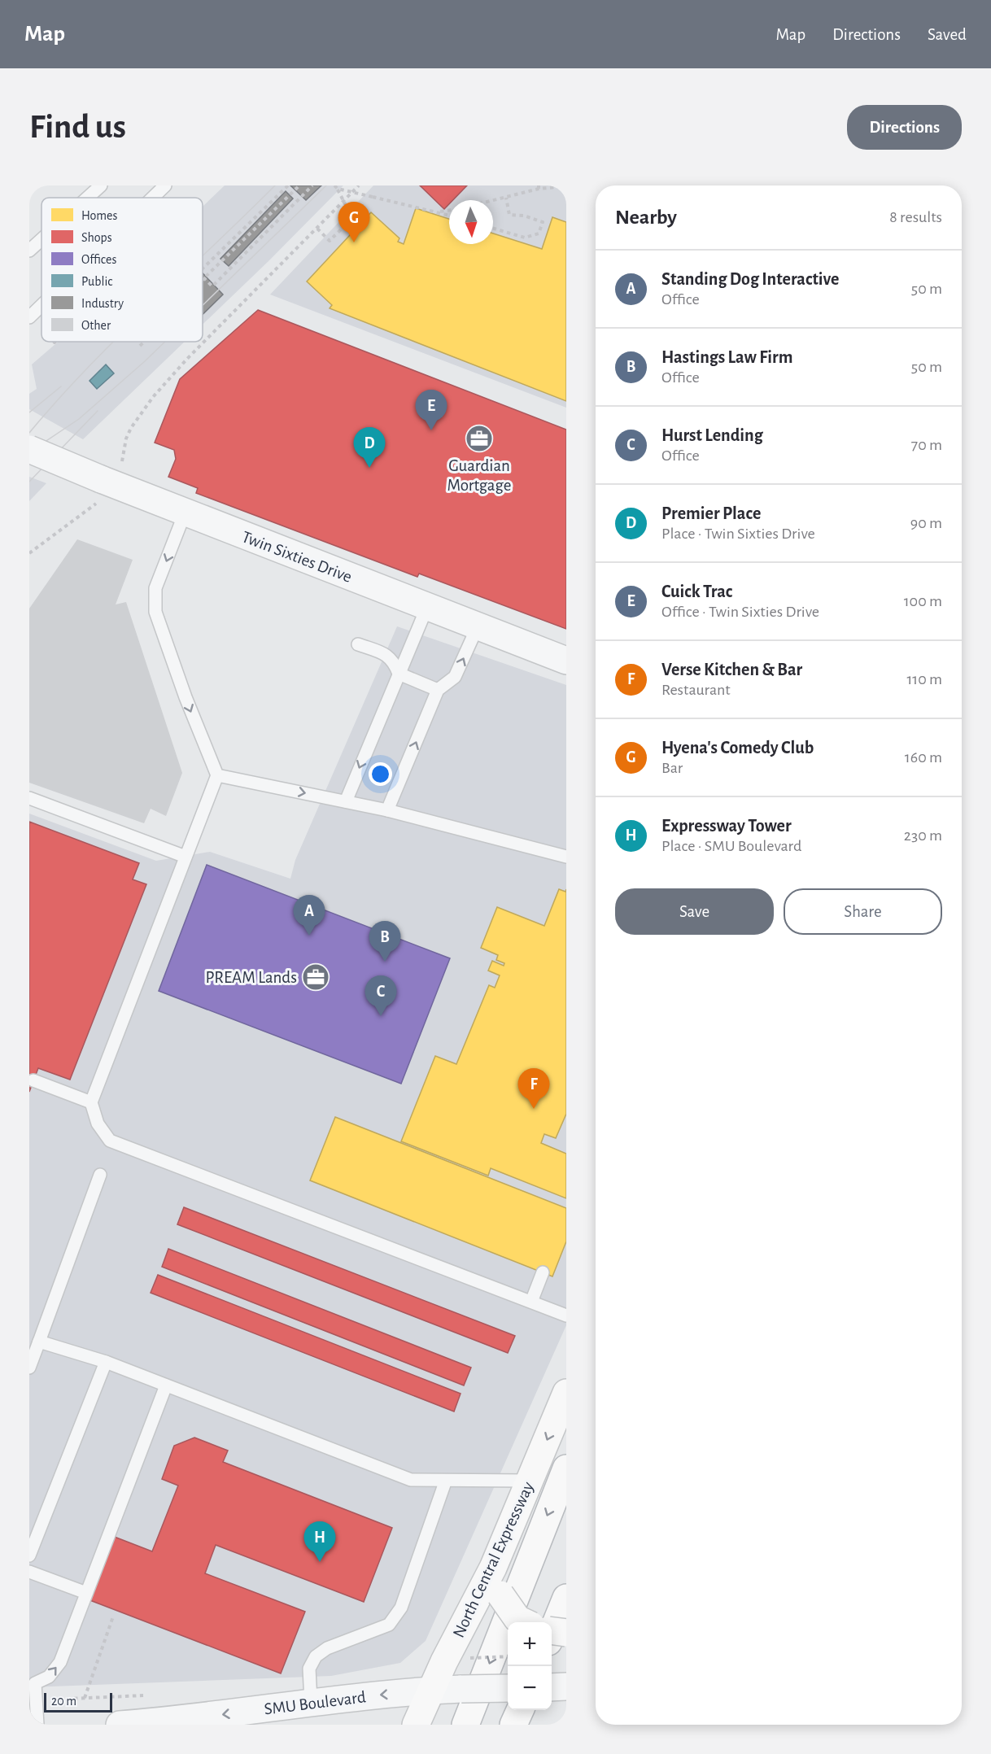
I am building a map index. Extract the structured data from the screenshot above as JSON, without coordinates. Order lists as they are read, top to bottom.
{
  "streets": {
    "main road": ["North Central Expressway"],
    "street": ["Twin Sixties Drive", "SMU Boulevard"]
  },
  "crossings": [
    ["North Central Expressway", "SMU Boulevard"]
  ],
  "one_way": ["SMU Boulevard"],
  "places": {
    "office": ["Guardian Mortgage", "PREAM Lands"]
  },
  "legend": [
    "Homes",
    "Shops",
    "Offices",
    "Public",
    "Industry",
    "Other"
  ],
  "scale_bar": "20 m",
  "north": "bottom",
  "page": {
    "header": "Map",
    "nav": ["Map", "Directions", "Saved"],
    "buttons": [
      "Directions",
      ["Save", "Share"]
    ],
    "title": "Find us",
    "heading": ["Nearby", "8 results"],
    "pins": [
      "G",
      "E",
      "D",
      "A",
      "B",
      "C",
      "F",
      "H"
    ],
    "list": [
      {
        "mark": "A",
        "name": "Standing Dog Interactive",
        "note": "Office",
        "value": "50 m"
      },
      {
        "mark": "B",
        "name": "Hastings Law Firm",
        "note": "Office",
        "value": "50 m"
      },
      {
        "mark": "C",
        "name": "Hurst Lending",
        "note": "Office",
        "value": "70 m"
      },
      {
        "mark": "D",
        "name": "Premier Place",
        "note": "Place · Twin Sixties Drive",
        "value": "90 m"
      },
      {
        "mark": "E",
        "name": "Cuick Trac",
        "note": "Office · Twin Sixties Drive",
        "value": "100 m"
      },
      {
        "mark": "F",
        "name": "Verse Kitchen & Bar",
        "note": "Restaurant",
        "value": "110 m"
      },
      {
        "mark": "G",
        "name": "Hyena's Comedy Club",
        "note": "Bar",
        "value": "160 m"
      },
      {
        "mark": "H",
        "name": "Expressway Tower",
        "note": "Place · SMU Boulevard",
        "value": "230 m"
      }
    ],
    "map_buttons": ["+", "−"],
    "scale": "20 m"
  }
}
